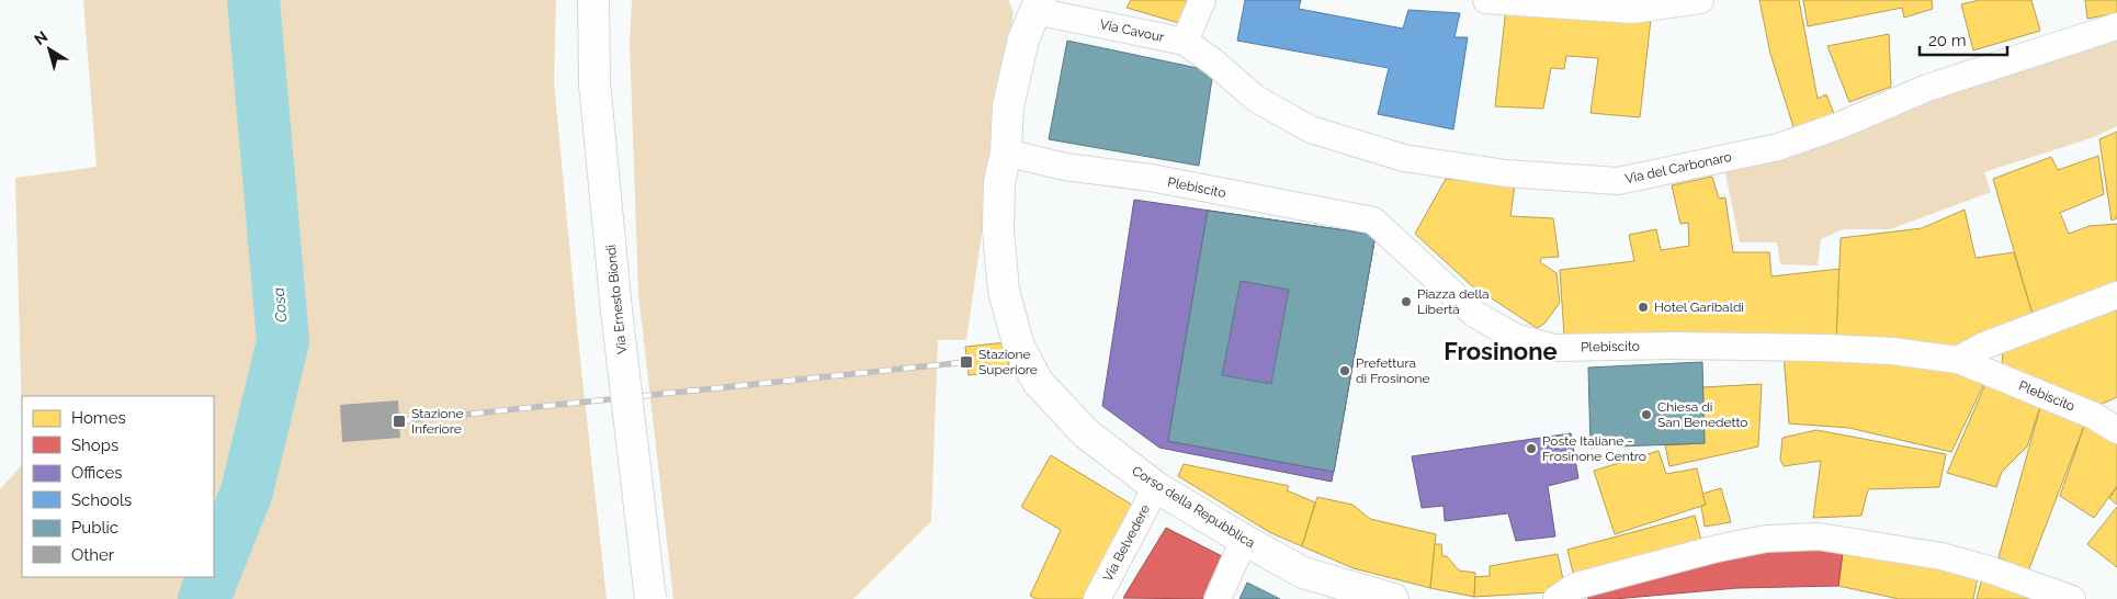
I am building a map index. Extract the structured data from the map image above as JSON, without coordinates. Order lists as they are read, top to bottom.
{
  "streets": {
    "main road": ["Via Ernesto Biondi", "Corso della Repubblica"],
    "street": [
      "Via Cavour",
      "Via del Carbonaro",
      "Plebiscito",
      "Via Belvedere"
    ]
  },
  "crossings": [
    ["Via Cavour", "Via del Carbonaro"],
    ["Via Cavour", "Corso della Repubblica"],
    ["Plebiscito", "Corso della Repubblica"],
    ["Corso della Repubblica", "Via Belvedere"]
  ],
  "districts": ["Frosinone"],
  "water": ["Cosa"],
  "places": {
    "other": [
      "Piazza della Libertà",
      "Hotel Garibaldi",
      "Prefettura di Frosinone",
      "Chiesa di San Benedetto",
      "Poste Italiane - Frosinone Centro"
    ],
    "transit": ["Stazione Superiore", "Stazione Inferiore"]
  },
  "legend": [
    "Homes",
    "Shops",
    "Offices",
    "Schools",
    "Public",
    "Other"
  ],
  "scale_bar": "20 m",
  "north": "top left"
}
